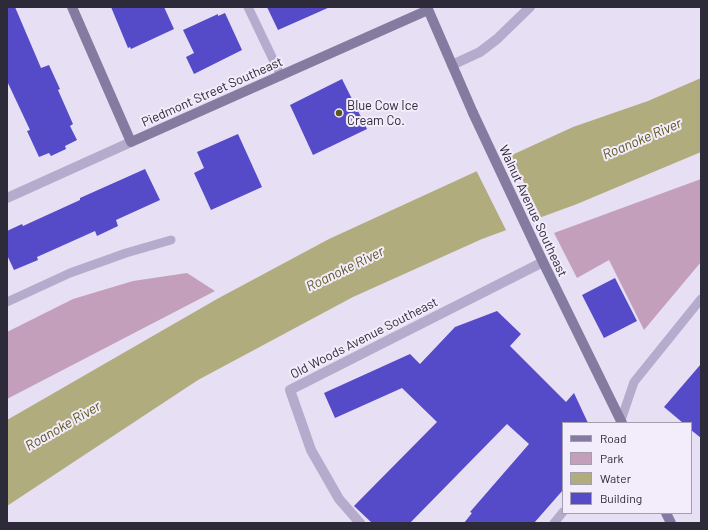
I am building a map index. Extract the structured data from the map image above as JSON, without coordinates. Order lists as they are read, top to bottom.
{
  "streets": {
    "main road": ["Piedmont Street Southeast", "Walnut Avenue Southeast"],
    "street": ["Old Woods Avenue Southeast"]
  },
  "crossings": [
    ["Piedmont Street Southeast", "Walnut Avenue Southeast"],
    ["Walnut Avenue Southeast", "Old Woods Avenue Southeast"]
  ],
  "water": ["Roanoke River"],
  "places": ["Blue Cow Ice Cream Co."],
  "legend": [
    "Road",
    "Park",
    "Water",
    "Building"
  ]
}
